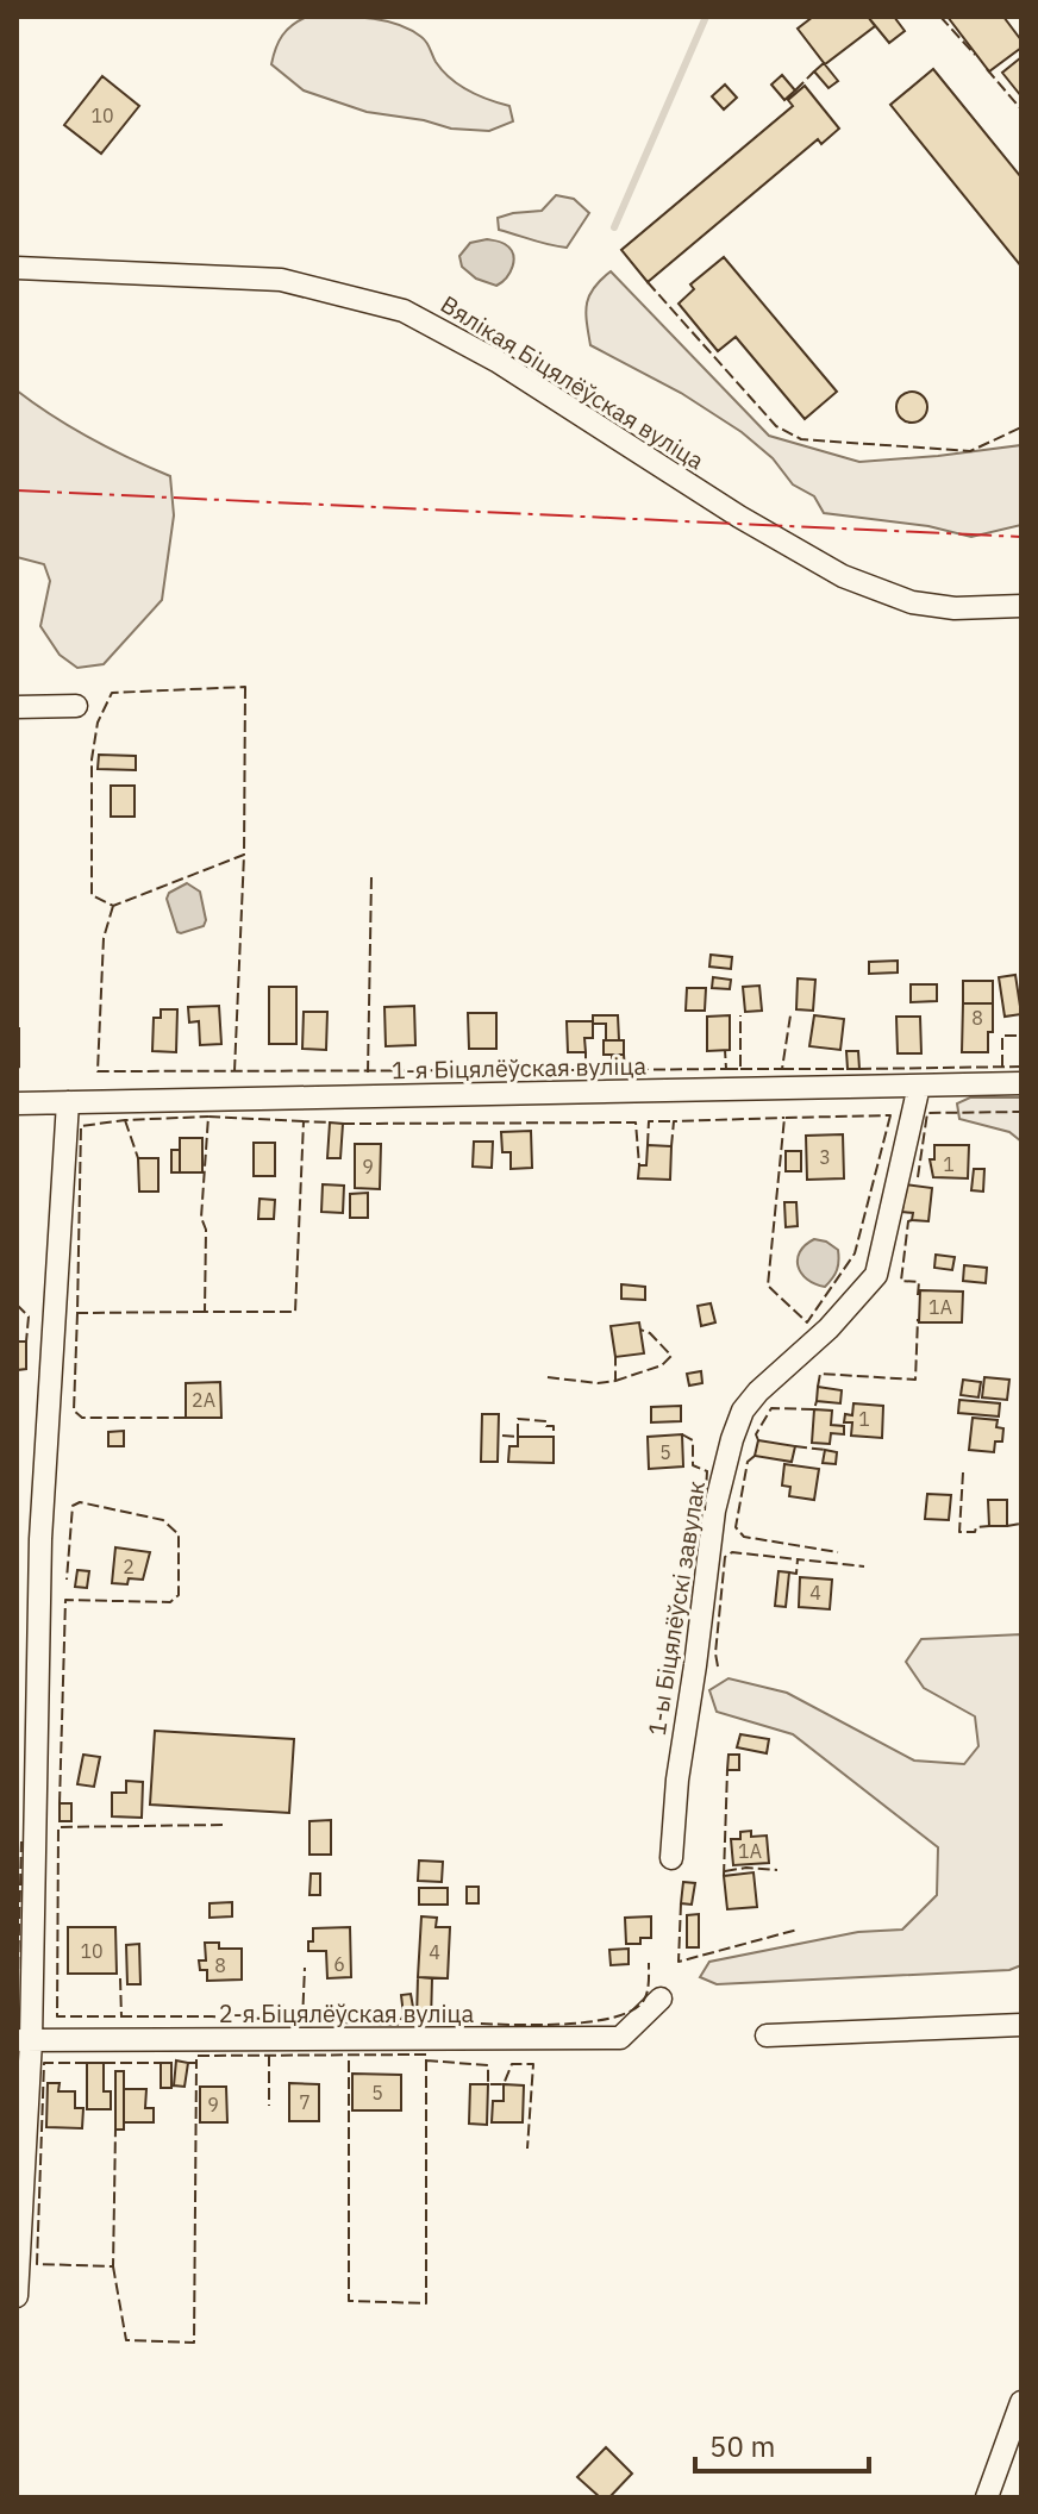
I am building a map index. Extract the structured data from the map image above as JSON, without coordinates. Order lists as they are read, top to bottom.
{
  "streets": {
    "street": [
      "Вялікая Біцялёўская вуліца",
      "1-я Біцялёўская вуліца",
      "1-ы Біцялёўскі завулак",
      "2-я Біцялёўская вуліца"
    ]
  },
  "crossings": [
    ["1-я Біцялёўская вуліца", "1-ы Біцялёўскі завулак"]
  ],
  "house_numbers": [
    "10",
    "8",
    "3",
    "1",
    "9",
    "1А",
    "2А",
    "1",
    "5",
    "2",
    "4",
    "1А",
    "10",
    "4",
    "6",
    "8",
    "5",
    "7",
    "9"
  ],
  "scale_bar": "50 m"
}
